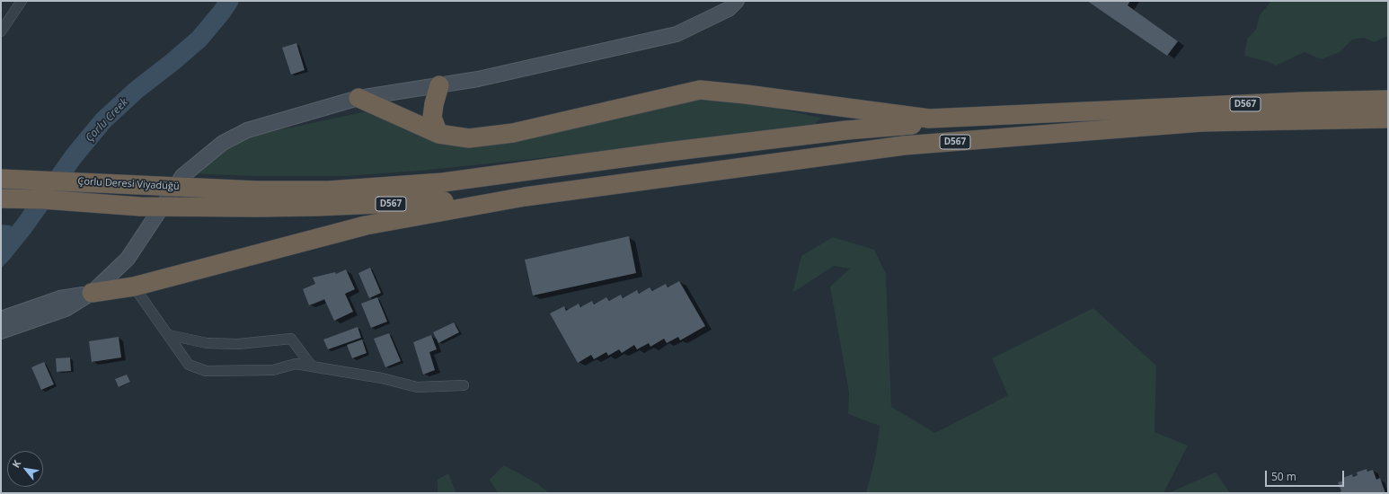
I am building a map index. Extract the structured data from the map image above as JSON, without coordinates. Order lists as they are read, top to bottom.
{
  "streets": {
    "highway": ["D567", "Çorlu Deresi Viyadüğü"]
  },
  "crossings": [
    ["D567", "Çorlu Deresi Viyadüğü"]
  ],
  "water": ["Çorlu Creek"],
  "scale_bar": "50 m",
  "north": "top left"
}
